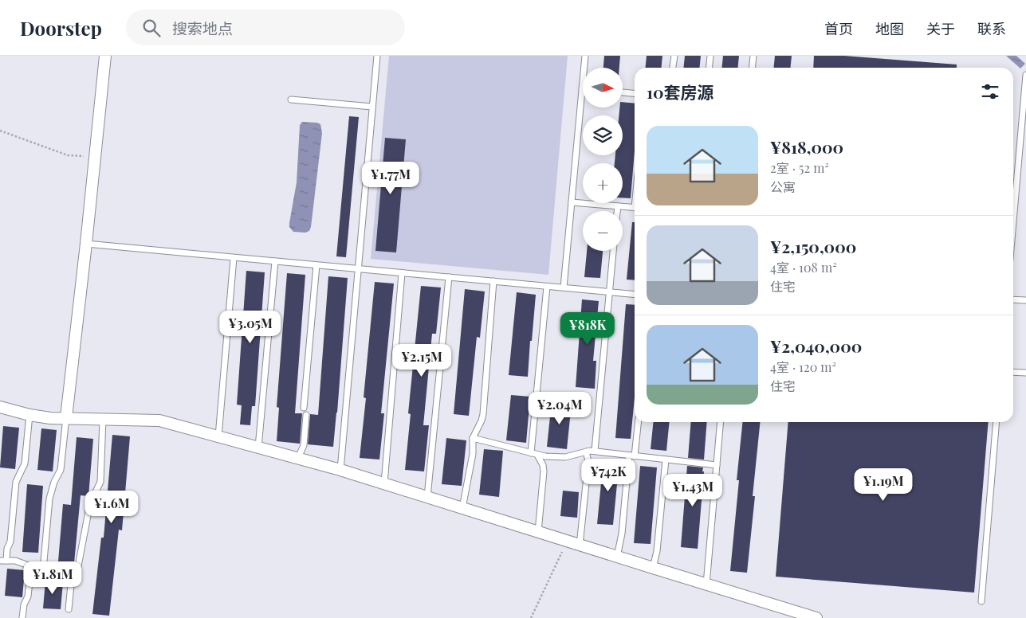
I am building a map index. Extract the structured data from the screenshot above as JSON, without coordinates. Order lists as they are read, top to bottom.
{
  "north": "right",
  "page": {
    "header": "Doorstep",
    "search": "搜索地点",
    "nav": [
      "首页",
      "地图",
      "关于",
      "联系"
    ],
    "map_buttons": ["+", "−"],
    "heading": "10套房源",
    "list": [
      {
        "name": "¥818,000",
        "note": "2室 · 52 m² · 公寓"
      },
      {
        "name": "¥2,150,000",
        "note": "4室 · 108 m² · 住宅"
      },
      {
        "name": "¥2,040,000",
        "note": "4室 · 120 m² · 住宅"
      }
    ],
    "price": [
      "¥1.77M",
      "¥3.05M",
      "¥818K",
      "¥2.15M",
      "¥2.04M",
      "¥742K",
      "¥1.19M",
      "¥1.43M",
      "¥1.6M",
      "¥1.81M"
    ]
  }
}
